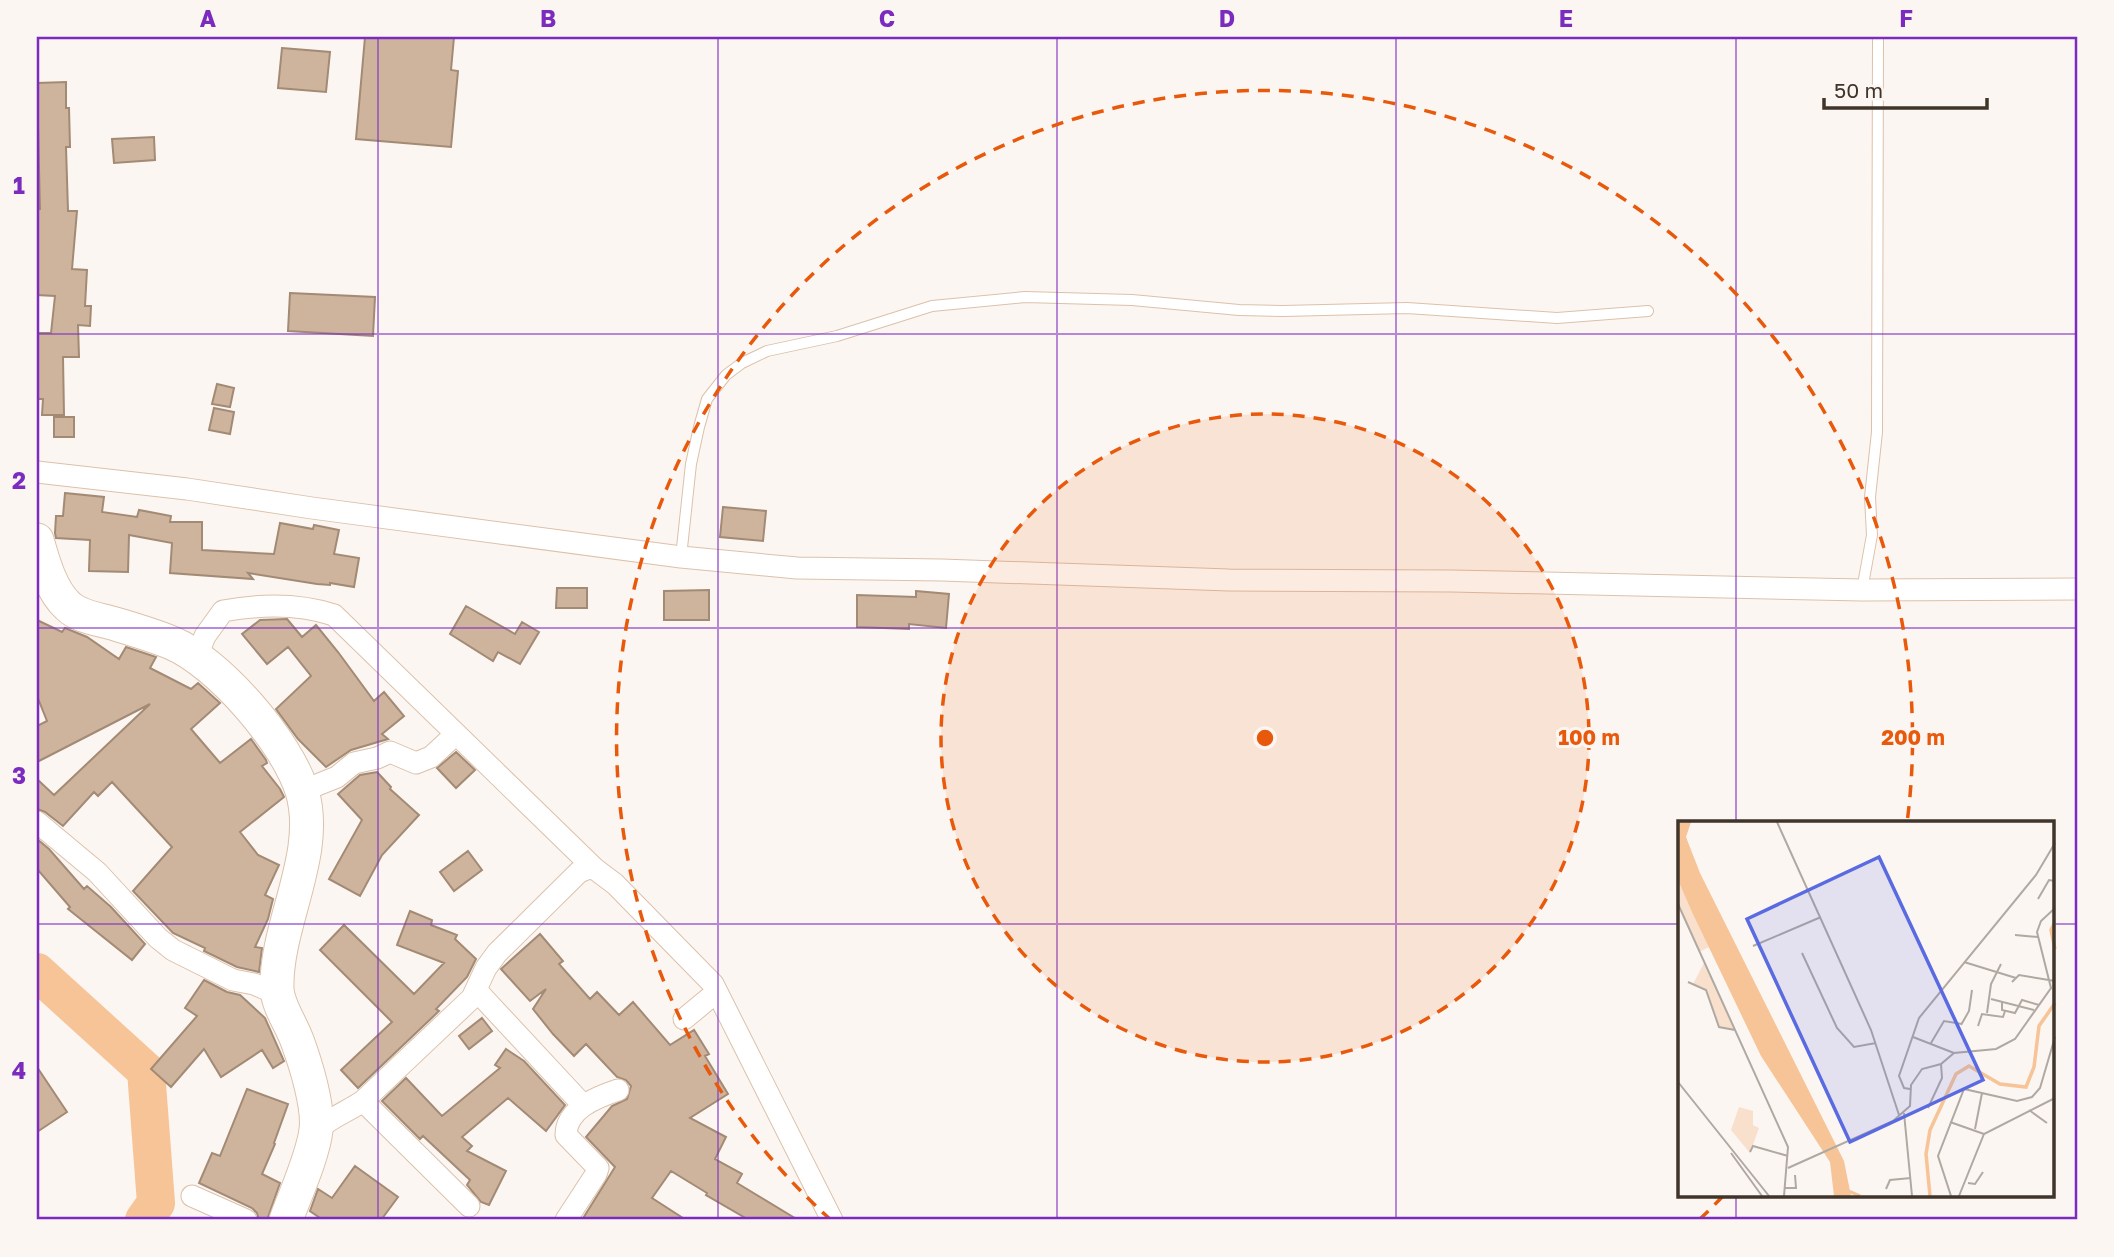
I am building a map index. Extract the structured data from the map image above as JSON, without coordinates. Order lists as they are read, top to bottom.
{
  "scale_bar": "50 m",
  "grid": {
    "columns": [
      "A",
      "B",
      "C",
      "D",
      "E",
      "F"
    ],
    "rows": [
      "1",
      "2",
      "3",
      "4"
    ]
  },
  "rings": ["100 m", "200 m"]
}
